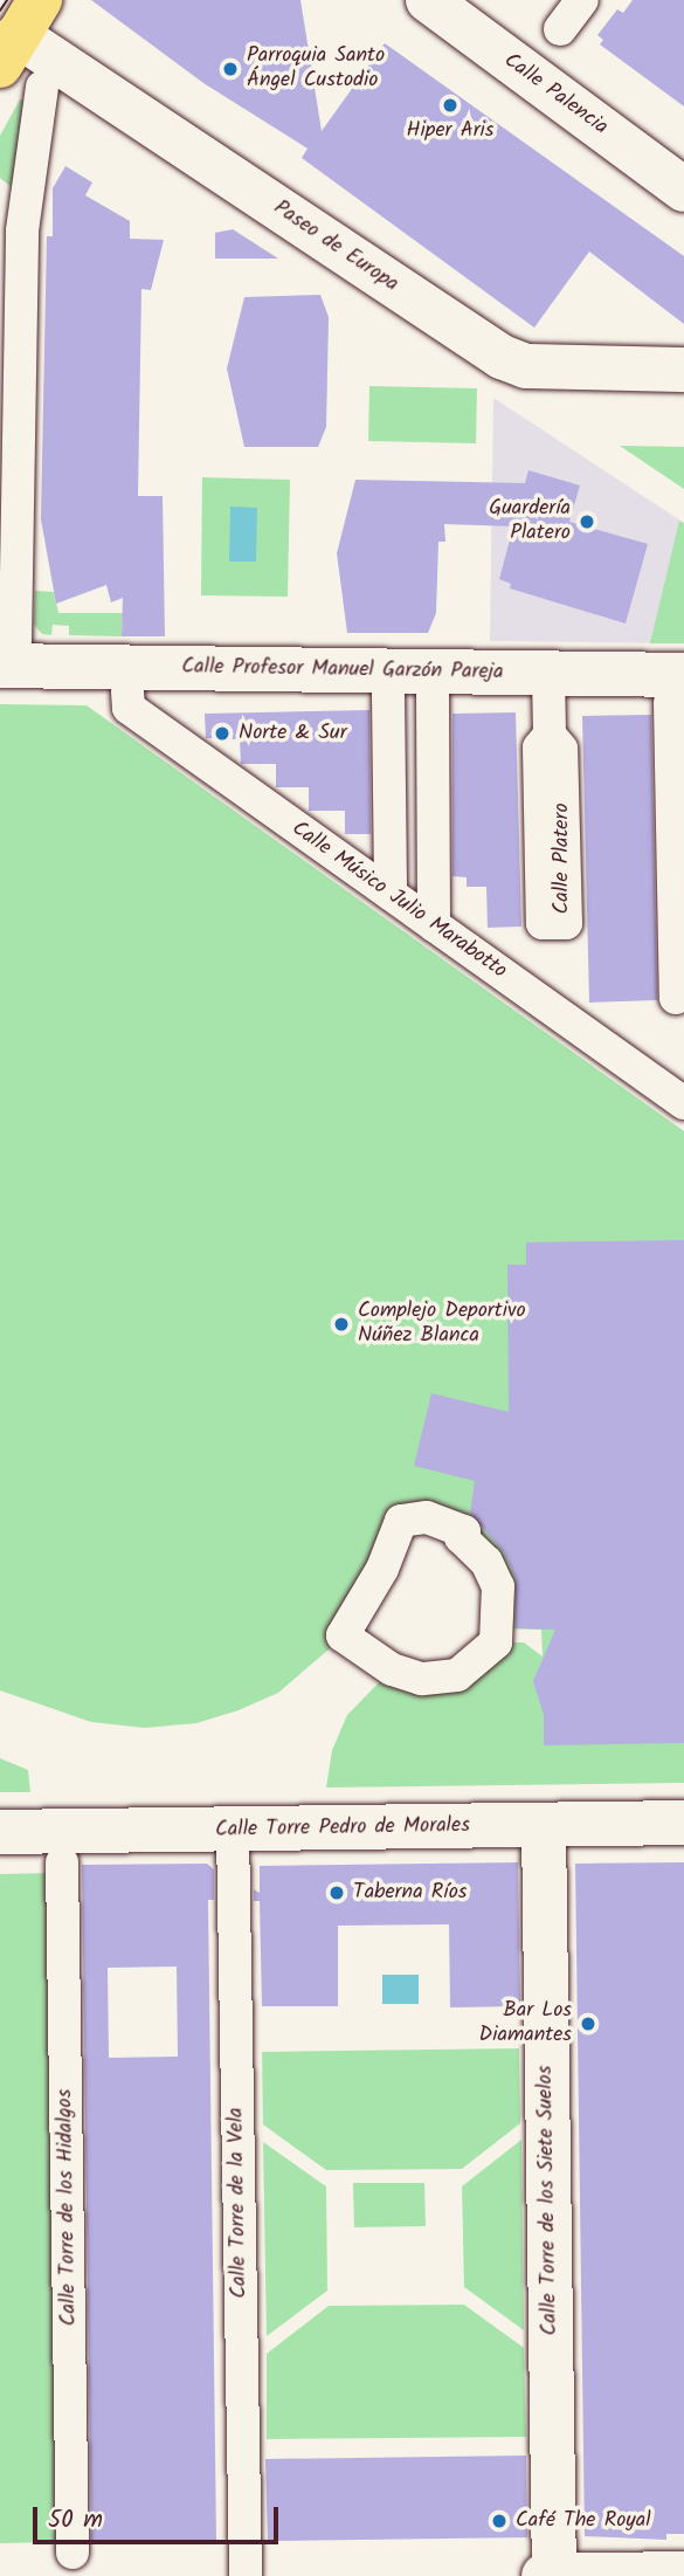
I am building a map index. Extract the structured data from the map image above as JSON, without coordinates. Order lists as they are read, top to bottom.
{
  "streets": {
    "street": [
      "Calle Palencia",
      "Paseo de Europa",
      "Calle Profesor Manuel Garzón Pareja",
      "Calle Músico Julio Marabotto",
      "Calle Torre Pedro de Morales",
      "Calle Torre de los Siete Suelos",
      "Calle Torre de la Vela",
      "Calle Torre de los Hidalgos"
    ]
  },
  "crossings": [
    ["Calle Profesor Manuel Garzón Pareja", "Calle Músico Julio Marabotto"],
    ["Calle Torre Pedro de Morales", "Calle Torre de los Siete Suelos"],
    ["Calle Torre Pedro de Morales", "Calle Torre de la Vela"]
  ],
  "places": [
    "Parroquia Santo Ángel Custodio",
    "Hiper Aris",
    "Guardería Platero",
    "Norte & Sur",
    "Complejo Deportivo Núñez Blanca",
    "Taberna Ríos",
    "Bar Los Diamantes",
    "Café The Royal"
  ],
  "scale_bar": "50 m"
}
